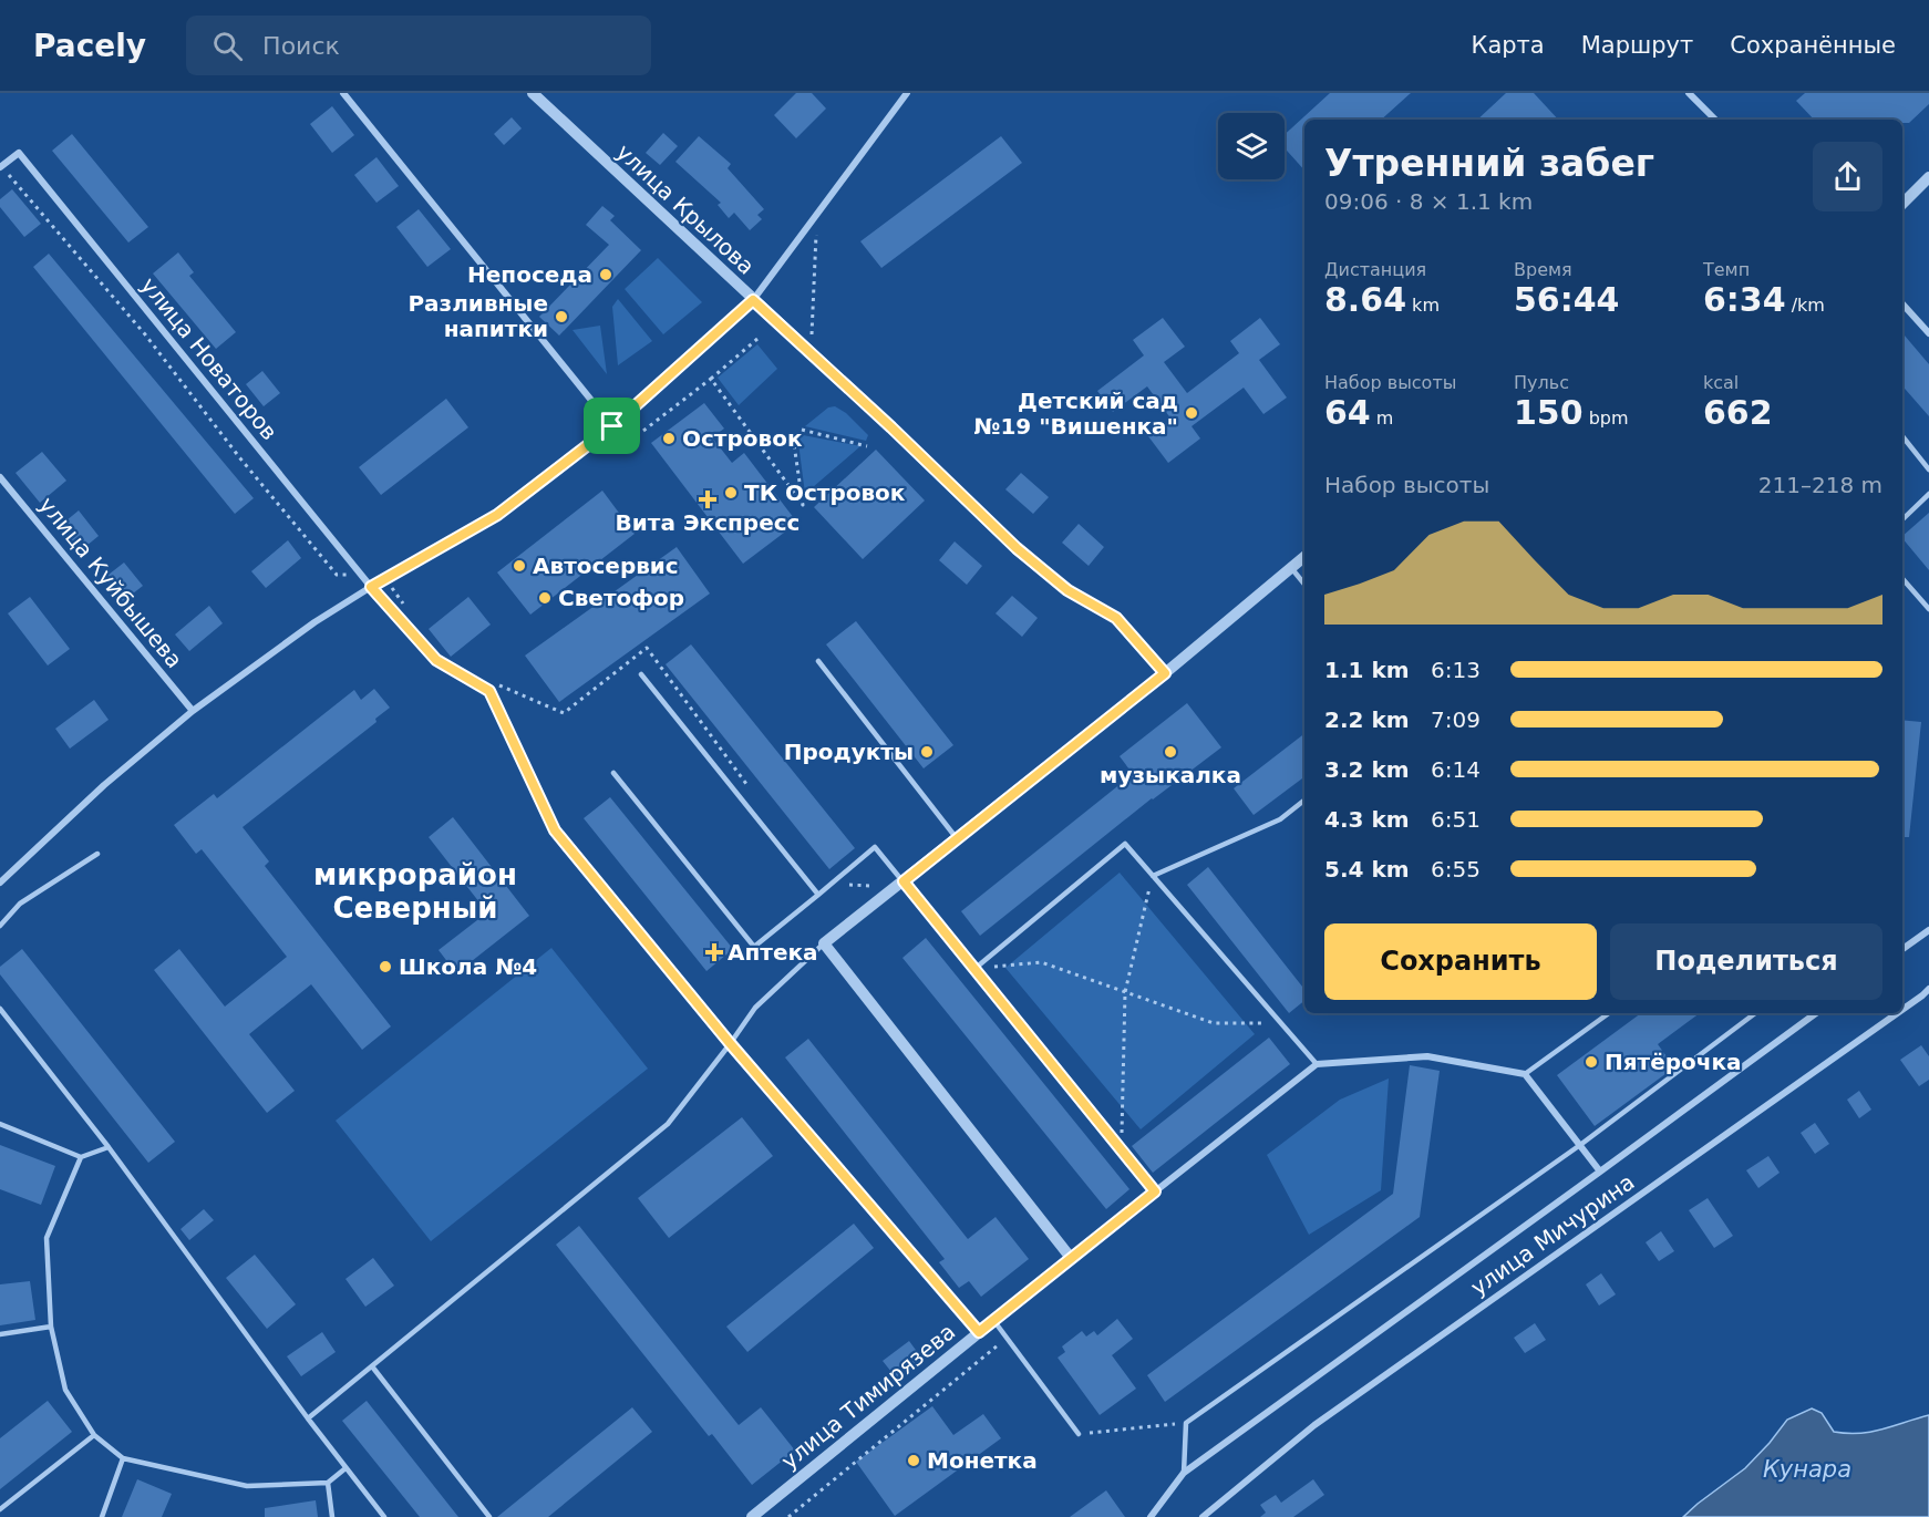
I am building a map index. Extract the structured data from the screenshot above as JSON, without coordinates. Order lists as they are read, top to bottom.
{
  "streets": {
    "street": [
      "улица Крылова",
      "улица Новаторов",
      "улица Куйбышева",
      "улица Мичурина",
      "улица Тимирязева"
    ]
  },
  "districts": ["микрорайон Северный"],
  "water": ["Кунара"],
  "places": {
    "other": [
      "Непоседа",
      "Разливные напитки",
      "Детский сад №19 \"Вишенка\"",
      "Островок",
      "ТК Островок",
      "Автосервис",
      "Светофор",
      "Продукты",
      "музыкалка",
      "Школа №4",
      "Пятёрочка",
      "Монетка"
    ],
    "health": ["Вита Экспресс", "Аптека"]
  },
  "page": {
    "header": "Pacely",
    "search": "Поиск",
    "nav": ["Карта", "Маршрут", "Сохранённые"],
    "heading": ["Утренний забег", "09:06 · 8 × 1.1 km"],
    "stats": [
      ["Дистанция", "8.64 km"],
      ["Время", "56:44"],
      ["Темп", "6:34 /km"],
      ["Набор высоты", "64 m"],
      ["Пульс", "150 bpm"],
      ["kcal", "662"]
    ],
    "chart": ["Набор высоты", "211–218 m"],
    "list": [
      {
        "name": "1.1 km",
        "note": "6:13"
      },
      {
        "name": "2.2 km",
        "note": "7:09"
      },
      {
        "name": "3.2 km",
        "note": "6:14"
      },
      {
        "name": "4.3 km",
        "note": "6:51"
      },
      {
        "name": "5.4 km",
        "note": "6:55"
      }
    ],
    "buttons": ["Сохранить", "Поделиться"]
  }
}
